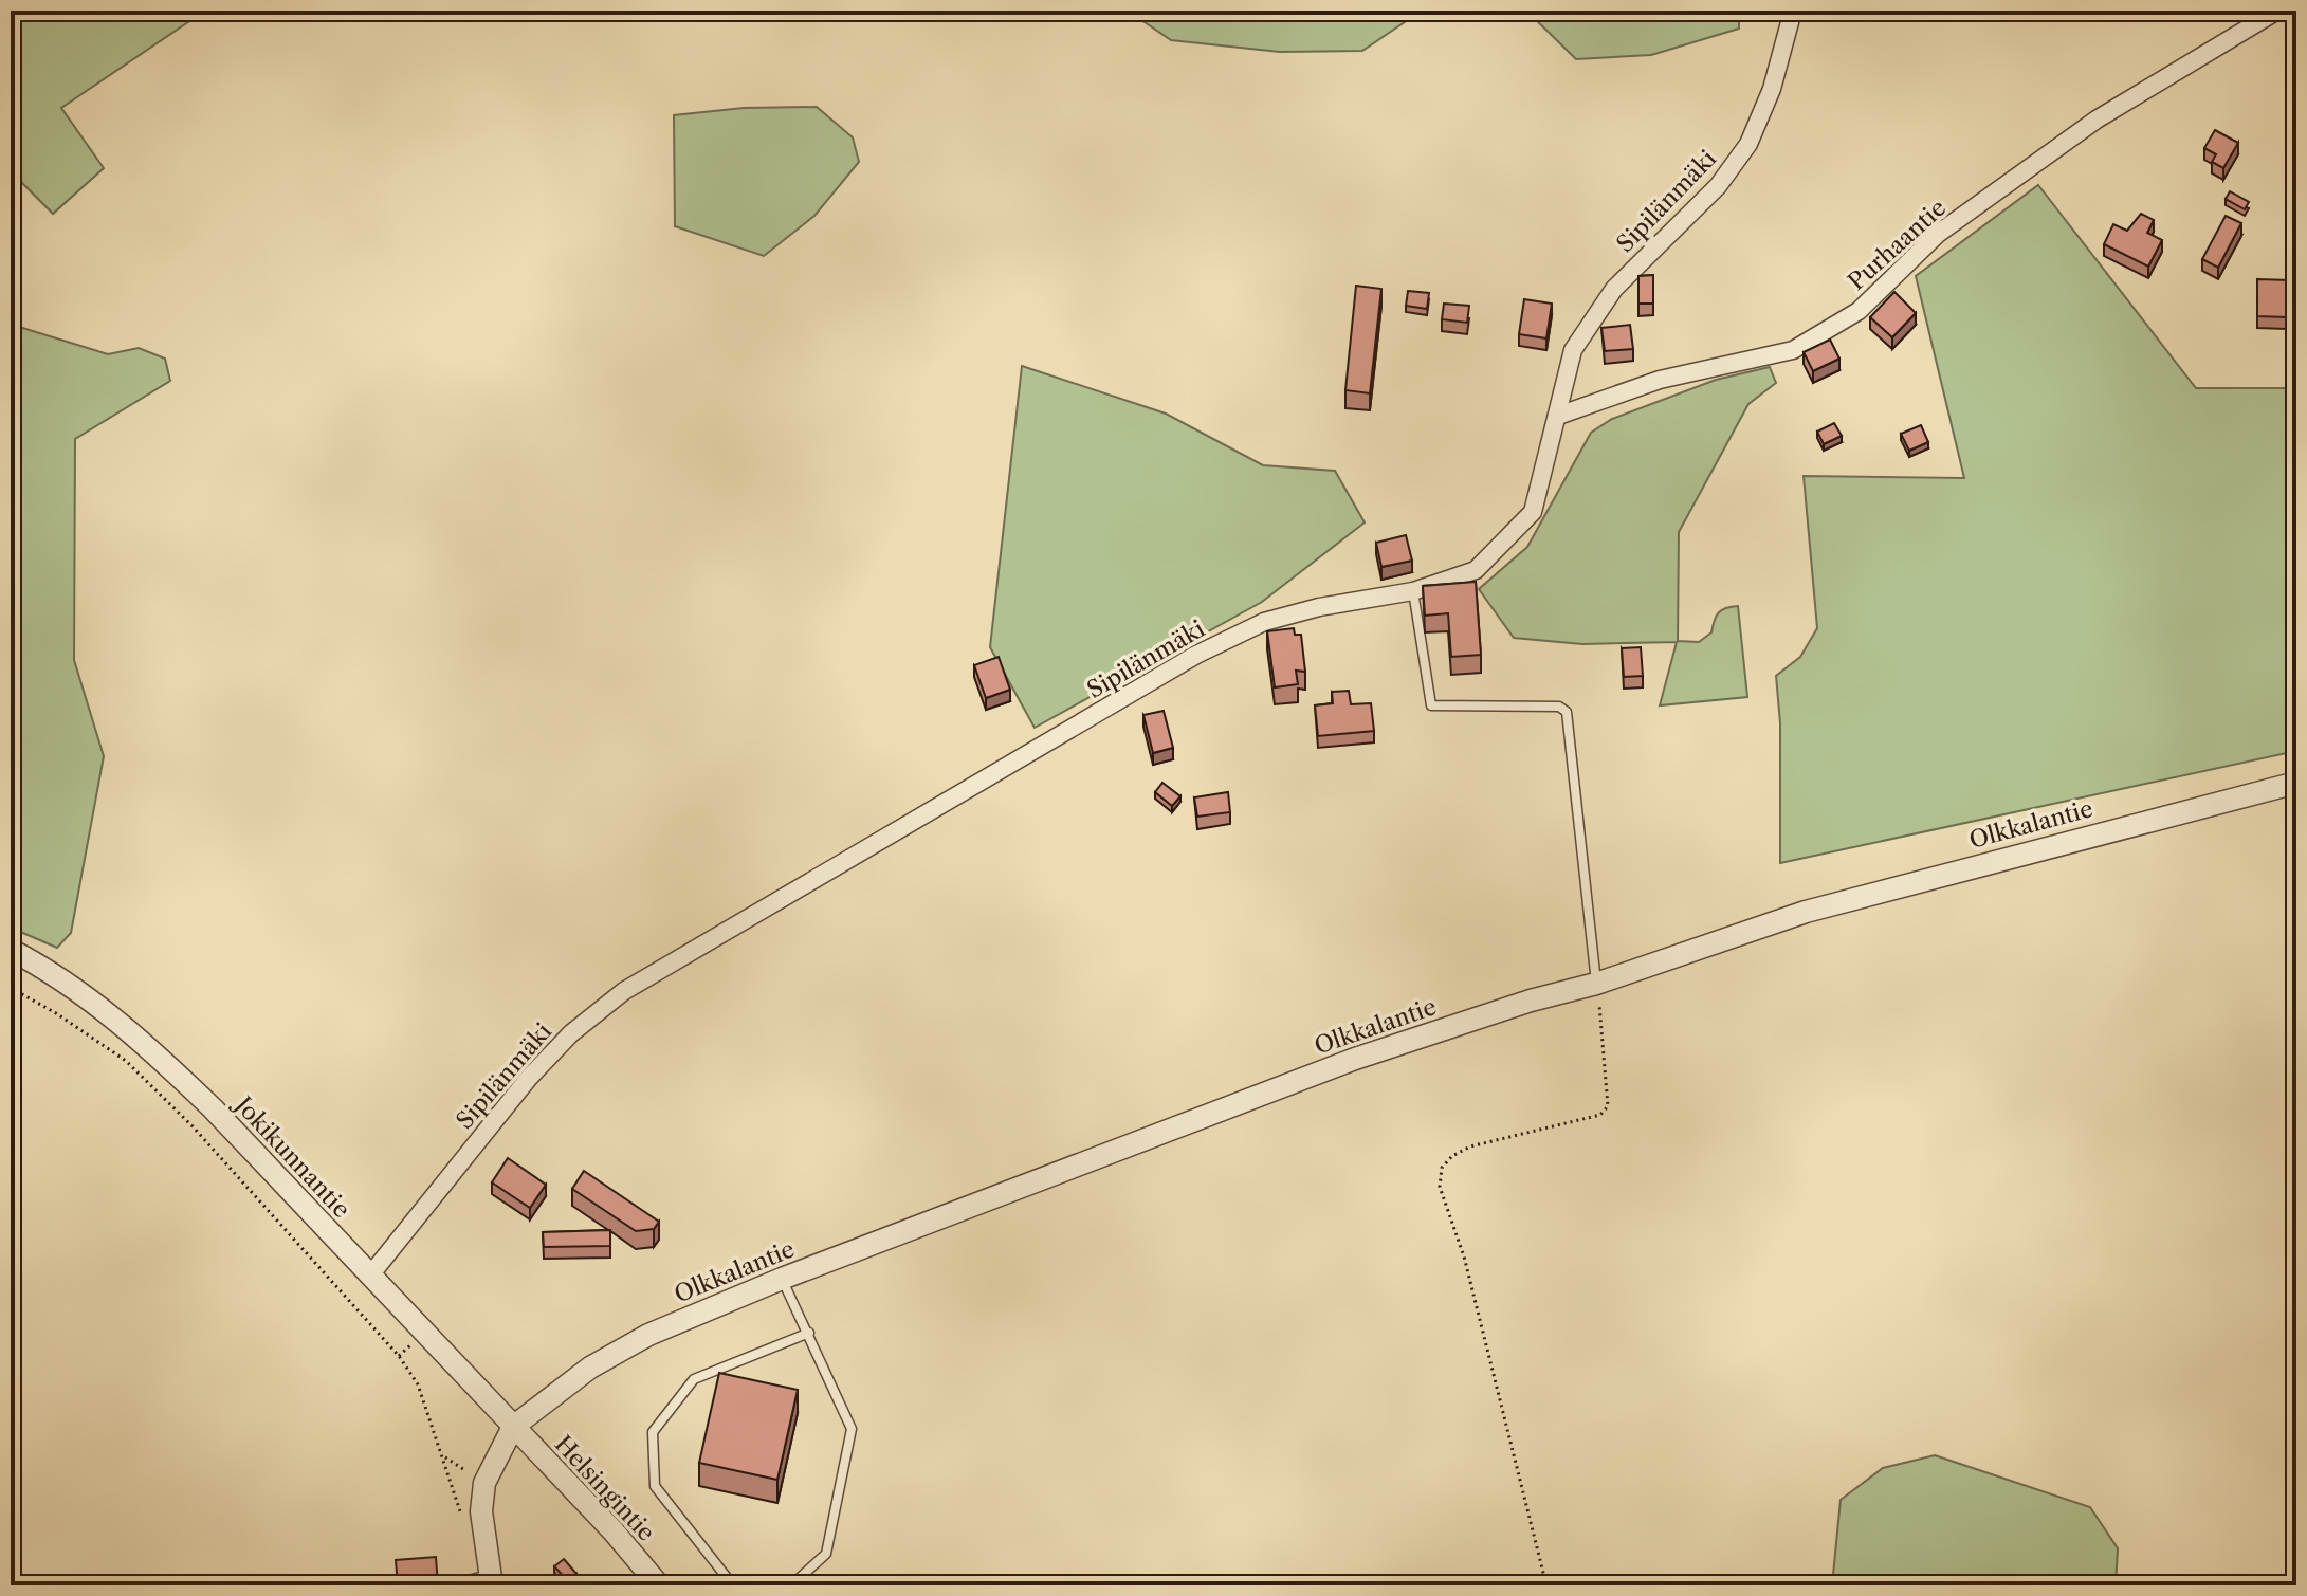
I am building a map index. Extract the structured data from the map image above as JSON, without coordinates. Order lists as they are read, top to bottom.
{
  "streets": {
    "street": [
      "Sipilänmäki",
      "Purhaantie",
      "Olkkalantie",
      "Jokikunnantie",
      "Helsingintie"
    ]
  },
  "crossings": [
    ["Sipilänmäki", "Purhaantie"],
    ["Sipilänmäki", "Jokikunnantie"],
    ["Olkkalantie", "Jokikunnantie"],
    ["Olkkalantie", "Helsingintie"],
    ["Jokikunnantie", "Helsingintie"]
  ]
}
